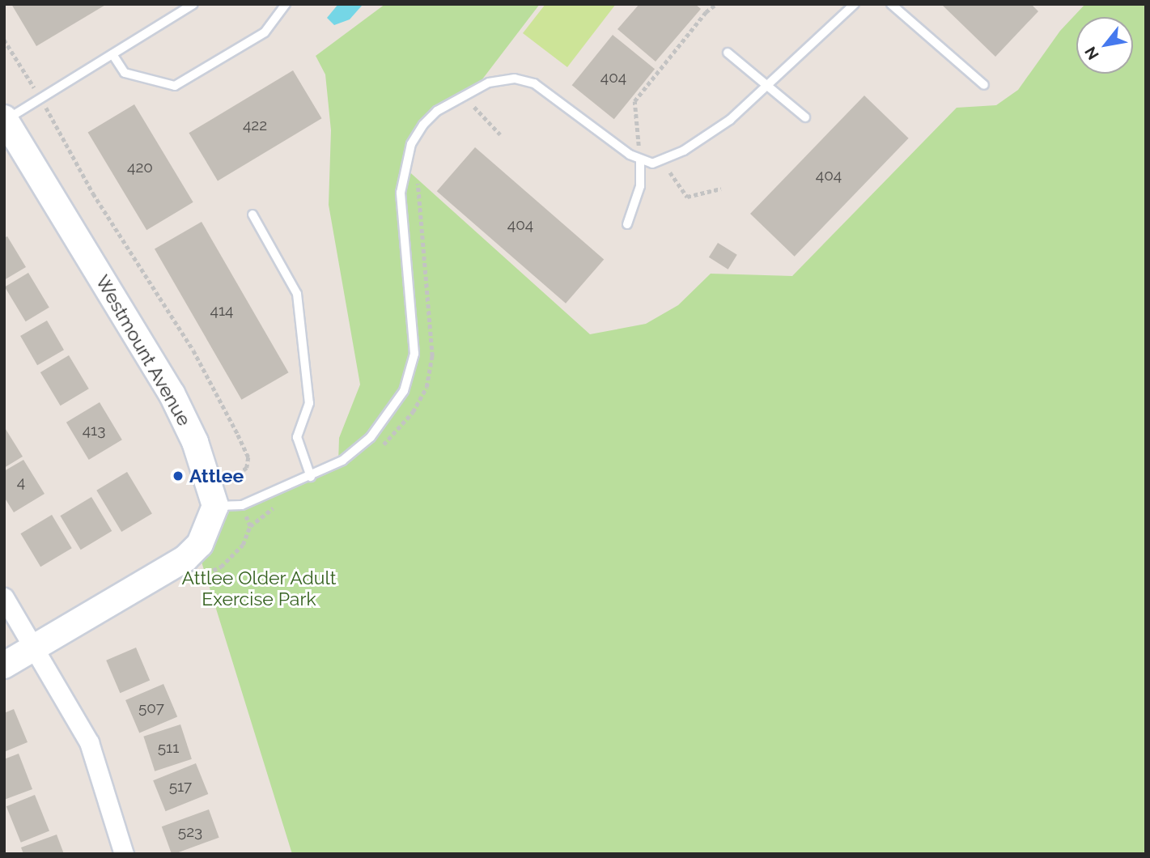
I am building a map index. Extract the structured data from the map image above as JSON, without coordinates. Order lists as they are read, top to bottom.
{
  "streets": {
    "street": ["Westmount Avenue"]
  },
  "parks": ["Attlee Older Adult Exercise Park"],
  "places": ["Attlee"],
  "house_numbers": [
    "404",
    "422",
    "420",
    "404",
    "404",
    "414",
    "413",
    "4",
    "507",
    "511",
    "517",
    "523"
  ],
  "north": "bottom left"
}
